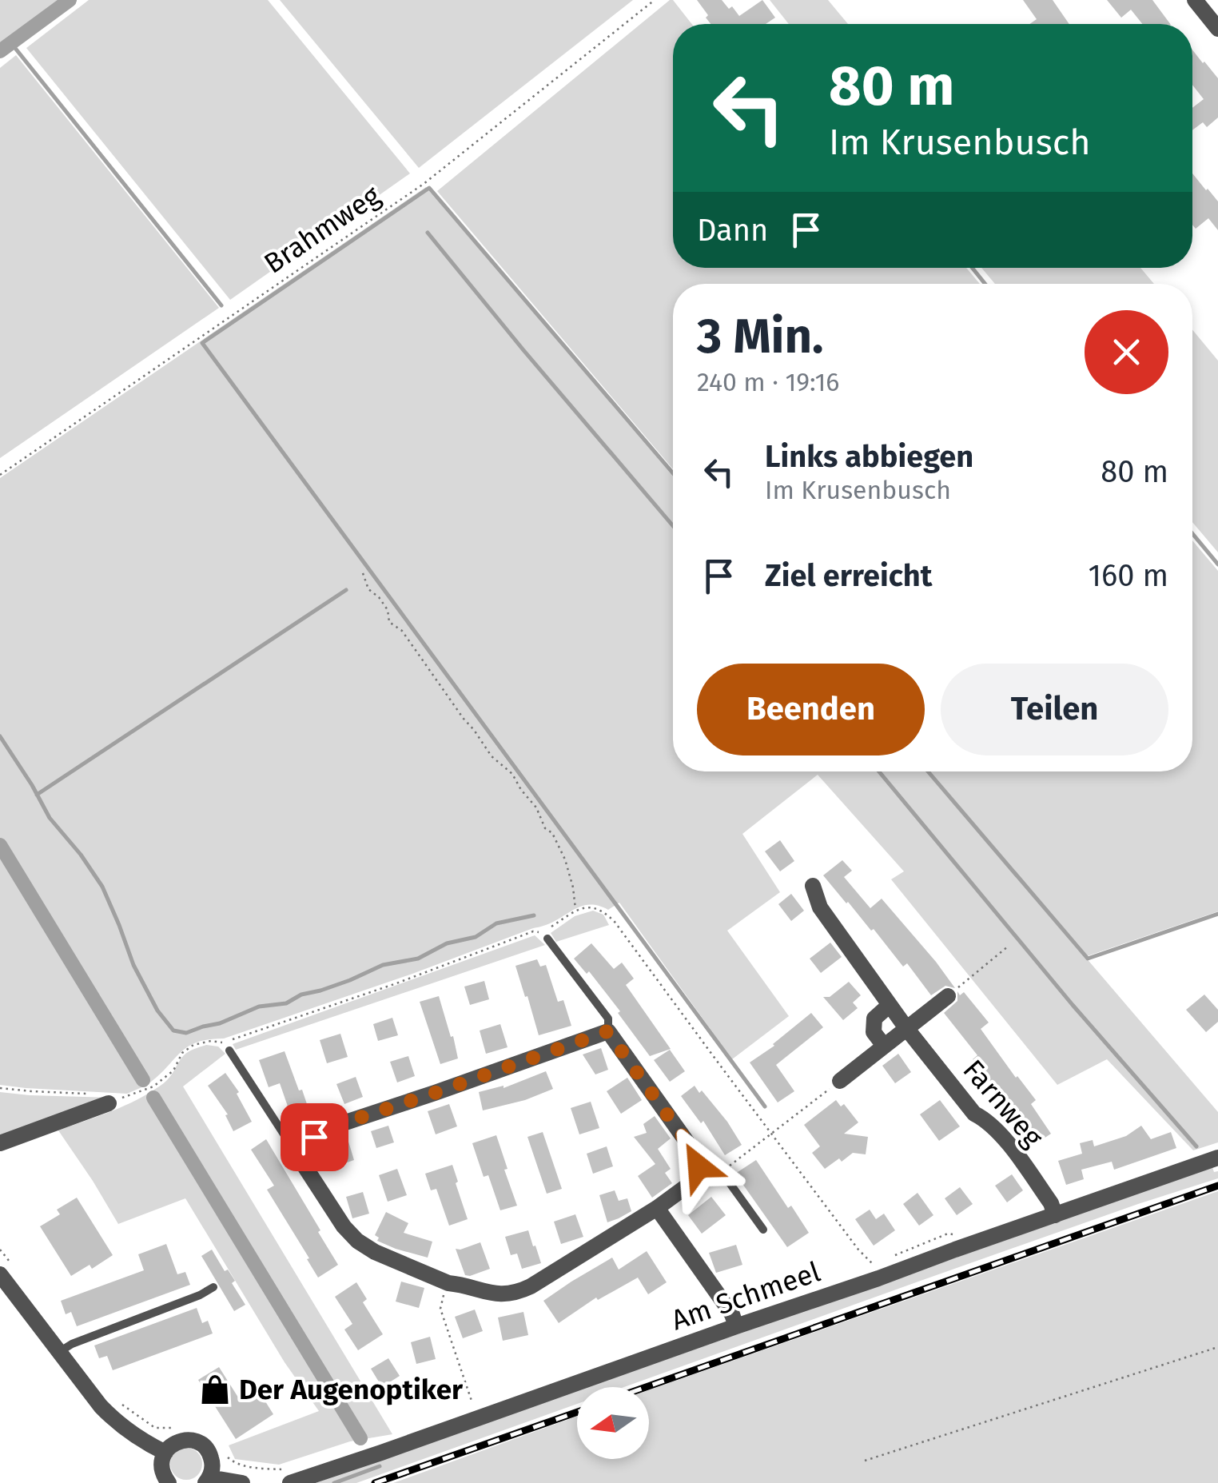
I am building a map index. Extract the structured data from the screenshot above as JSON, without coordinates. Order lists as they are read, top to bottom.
{
  "streets": {
    "street": ["Farnweg", "Am Schmeel"],
    "path": ["Brahmweg"]
  },
  "crossings": [
    ["Farnweg", "Am Schmeel"]
  ],
  "places": {
    "shop": ["Der Augenoptiker"]
  },
  "north": "left",
  "page": {
    "turn": ["80 m", "Im Krusenbusch"],
    "then": "Dann",
    "heading": ["3 Min.", "240 m · 19:16"],
    "list": [
      {
        "name": "Links abbiegen",
        "note": "Im Krusenbusch",
        "value": "80 m"
      },
      {
        "name": "Ziel erreicht",
        "value": "160 m"
      }
    ],
    "buttons": ["Beenden", "Teilen"]
  }
}
